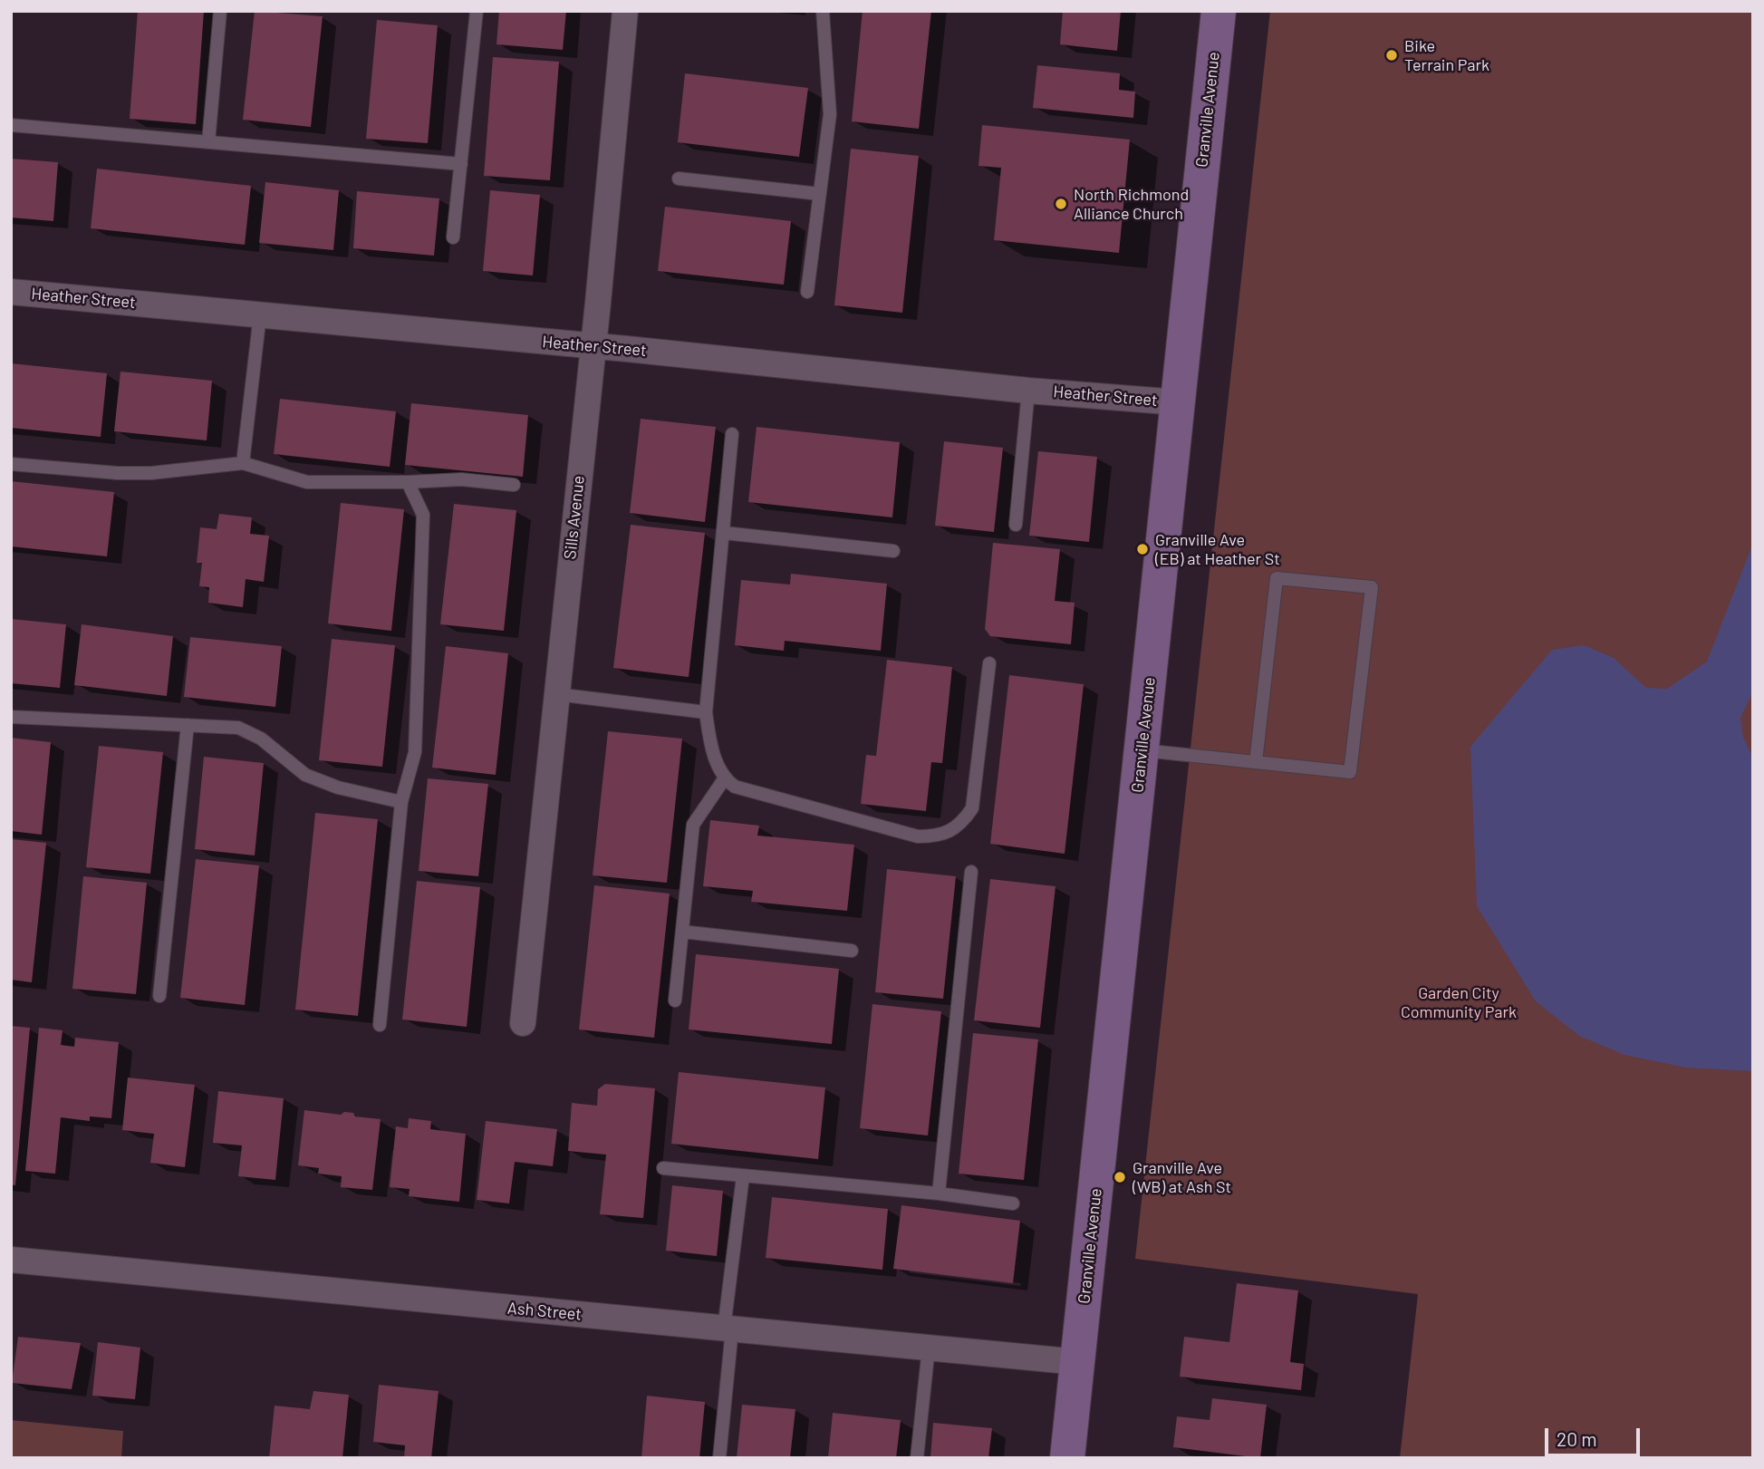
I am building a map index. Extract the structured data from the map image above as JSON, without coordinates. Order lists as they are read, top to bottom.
{
  "streets": {
    "street": [
      "Granville Avenue",
      "Heather Street",
      "Sills Avenue",
      "Ash Street"
    ]
  },
  "crossings": [
    ["Granville Avenue", "Heather Street"],
    ["Granville Avenue", "Ash Street"],
    ["Heather Street", "Sills Avenue"]
  ],
  "parks": ["Garden City Community Park"],
  "places": [
    "Bike Terrain Park",
    "North Richmond Alliance Church",
    "Granville Ave (EB) at Heather St",
    "Granville Ave (WB) at Ash St"
  ],
  "scale_bar": "20 m"
}
